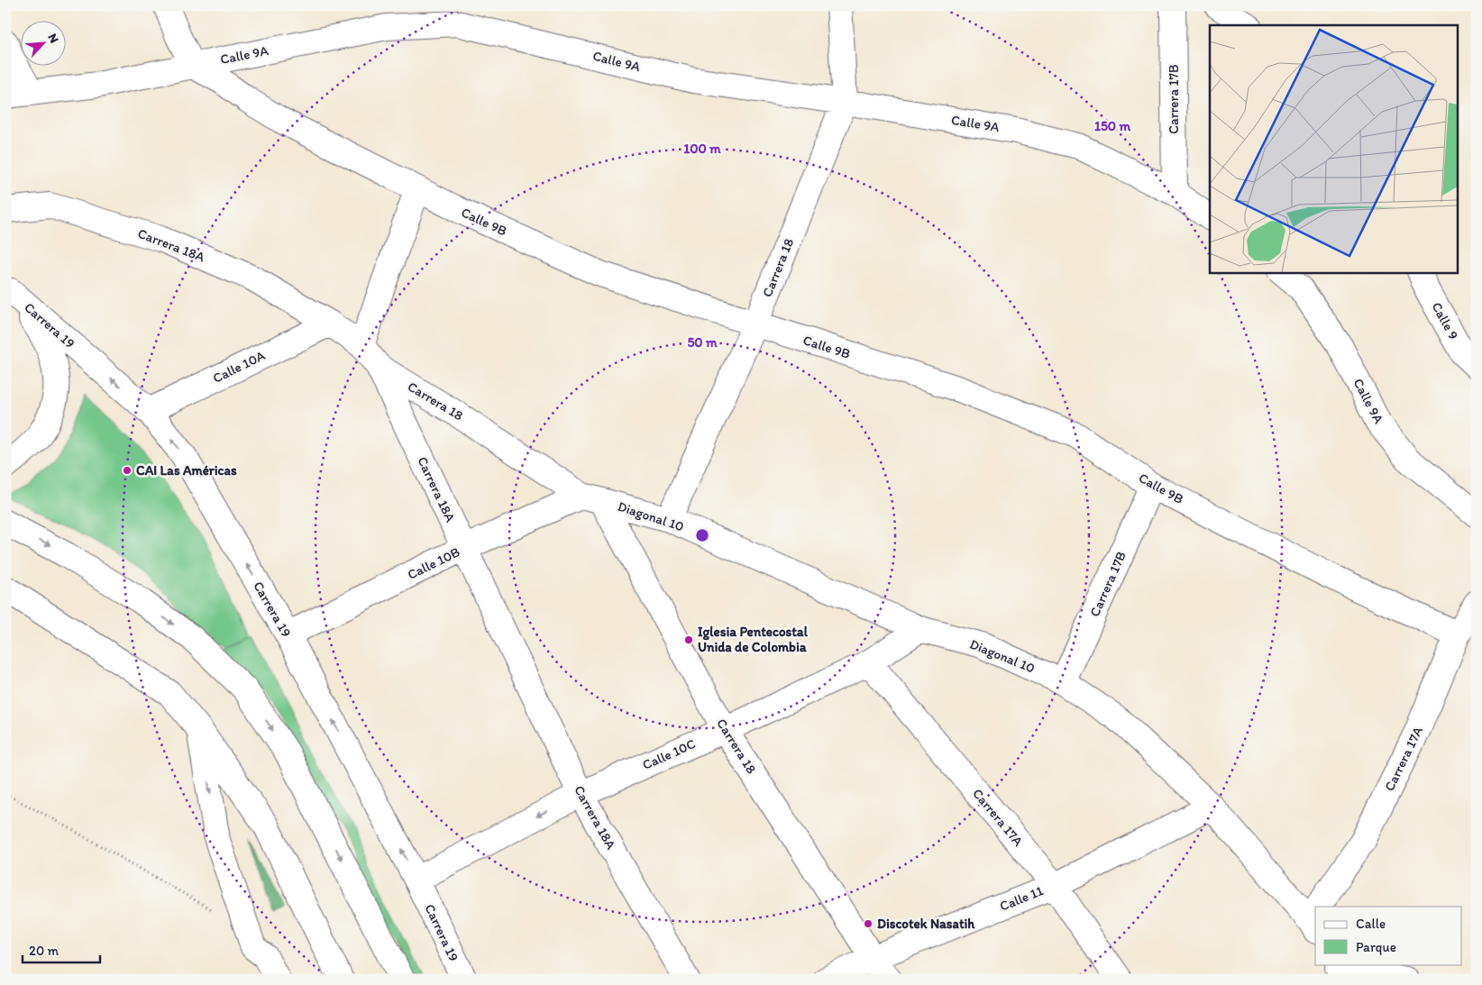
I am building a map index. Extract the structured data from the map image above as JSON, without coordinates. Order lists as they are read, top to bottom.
{
  "streets": {
    "street": [
      "Calle 9A",
      "Carrera 17B",
      "Calle 9B",
      "Carrera 18A",
      "Carrera 18",
      "Calle 9",
      "Carrera 19",
      "Calle 10A",
      "Diagonal 10",
      "Calle 10B",
      "Calle 10C",
      "Carrera 17A",
      "Calle 11"
    ]
  },
  "crossings": [
    ["Calle 9A", "Carrera 17B"],
    ["Calle 9A", "Calle 9B"],
    ["Calle 9A", "Carrera 18"],
    ["Carrera 17B", "Calle 9B"],
    ["Carrera 17B", "Diagonal 10"],
    ["Calle 9B", "Carrera 18"],
    ["Calle 9B", "Carrera 17A"],
    ["Carrera 18A", "Carrera 18"],
    ["Carrera 18A", "Calle 10A"],
    ["Carrera 18A", "Calle 10B"],
    ["Carrera 18A", "Calle 10C"],
    ["Carrera 18", "Diagonal 10"],
    ["Carrera 18", "Calle 10B"],
    ["Carrera 18", "Calle 10C"],
    ["Carrera 18", "Calle 11"],
    ["Carrera 19", "Calle 10A"],
    ["Carrera 19", "Calle 10B"],
    ["Carrera 19", "Calle 10C"],
    ["Diagonal 10", "Calle 10B"],
    ["Diagonal 10", "Calle 10C"],
    ["Diagonal 10", "Calle 11"],
    ["Calle 10C", "Carrera 17A"],
    ["Carrera 17A", "Calle 11"]
  ],
  "places": ["CAI Las Américas", "Iglesia Pentecostal Unida de Colombia", "Discotek Nasatih"],
  "legend": ["Calle", "Parque"],
  "scale_bar": "20 m",
  "north": "top right",
  "rings": ["150 m", "100 m", "50 m"]
}
